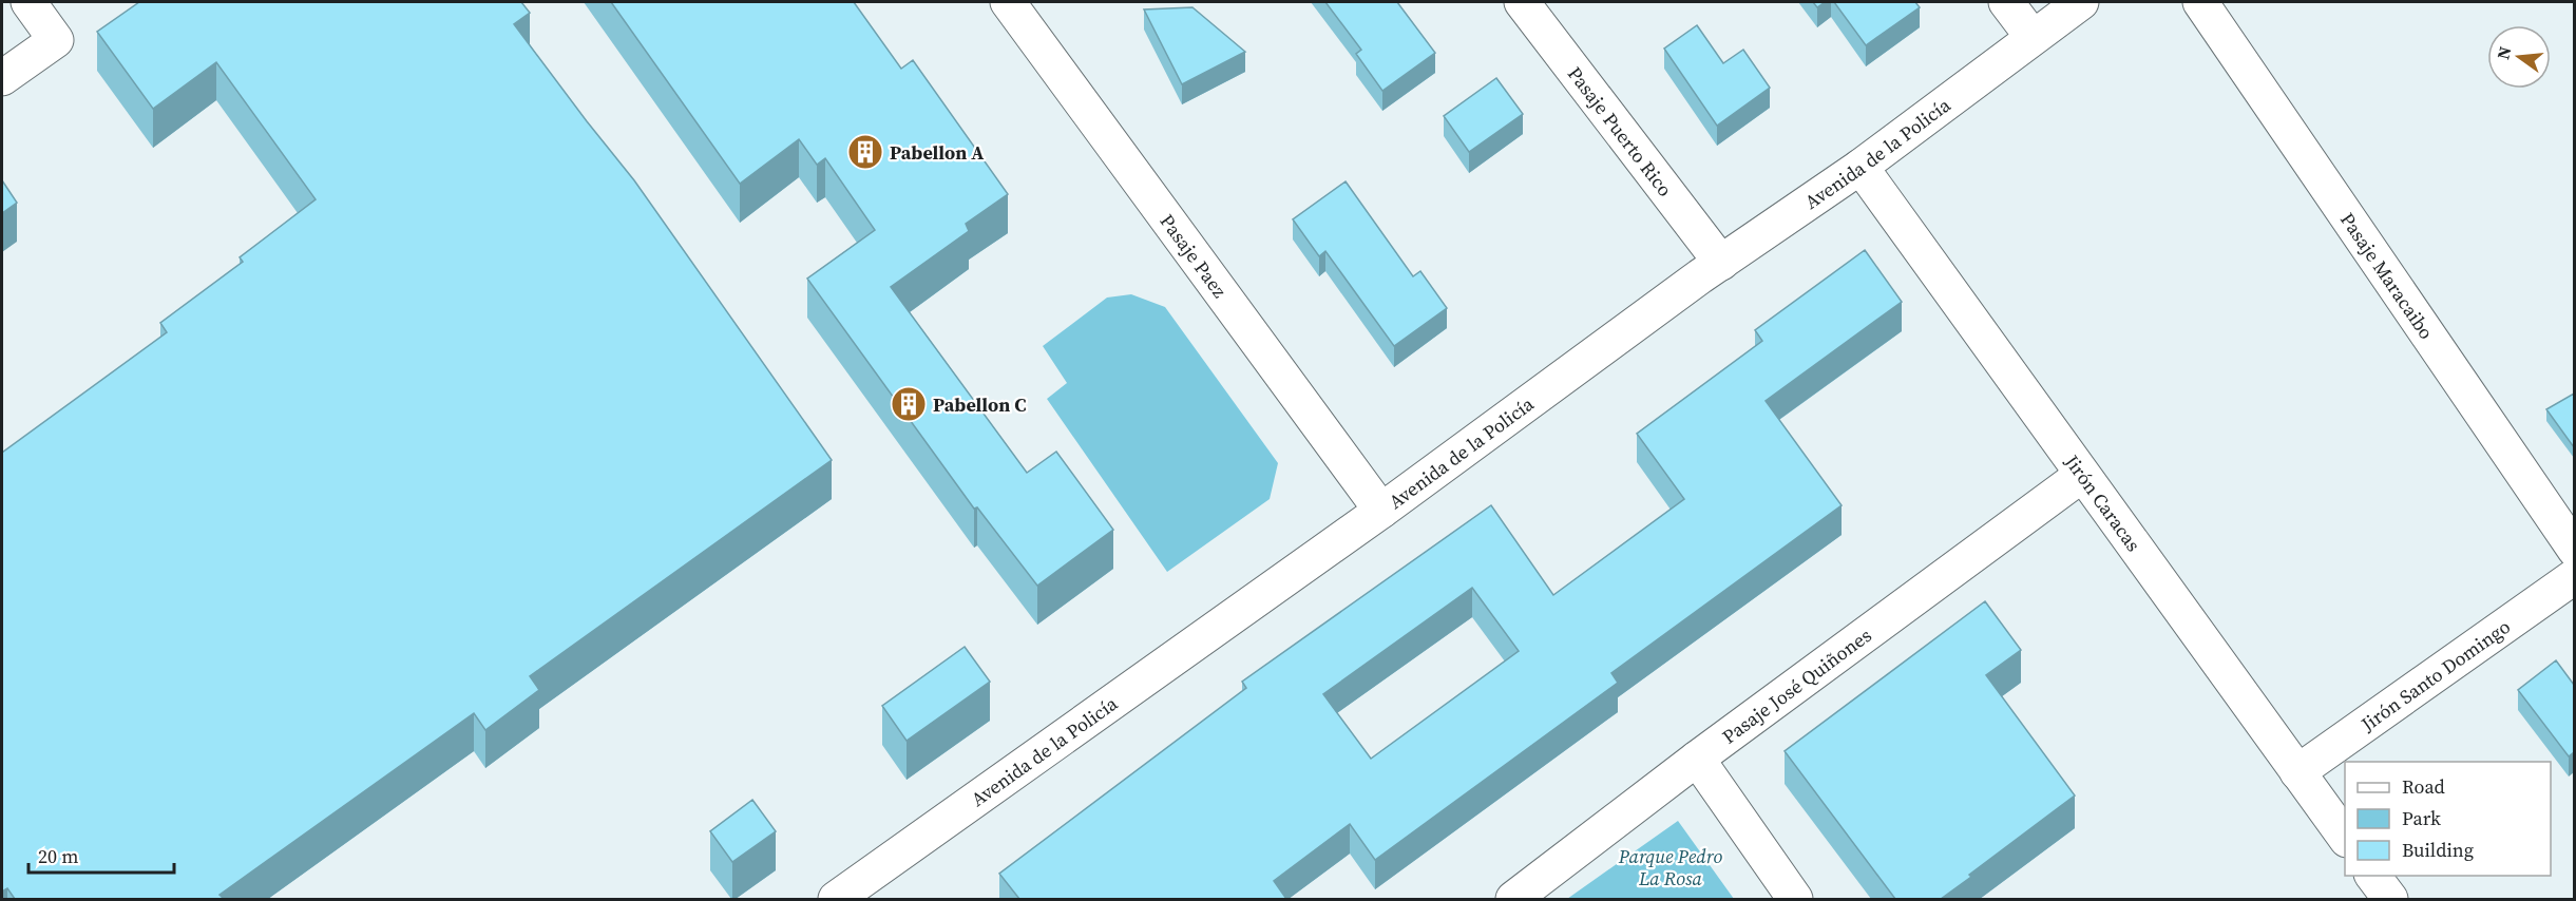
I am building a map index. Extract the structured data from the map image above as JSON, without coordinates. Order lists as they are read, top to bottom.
{
  "streets": {
    "street": [
      "Pasaje Puerto Rico",
      "Avenida de la Policía",
      "Pasaje Paez",
      "Pasaje Maracaibo",
      "Jirón Caracas",
      "Jirón Santo Domingo",
      "Pasaje José Quiñones"
    ]
  },
  "crossings": [
    ["Pasaje Puerto Rico", "Avenida de la Policía"],
    ["Avenida de la Policía", "Pasaje Paez"],
    ["Avenida de la Policía", "Jirón Caracas"],
    ["Jirón Caracas", "Jirón Santo Domingo"],
    ["Jirón Caracas", "Pasaje José Quiñones"]
  ],
  "parks": ["Parque Pedro La Rosa"],
  "places": {
    "building": ["Pabellon A", "Pabellon C"]
  },
  "legend": ["Road", "Park", "Building"],
  "scale_bar": "20 m",
  "north": "left"
}
